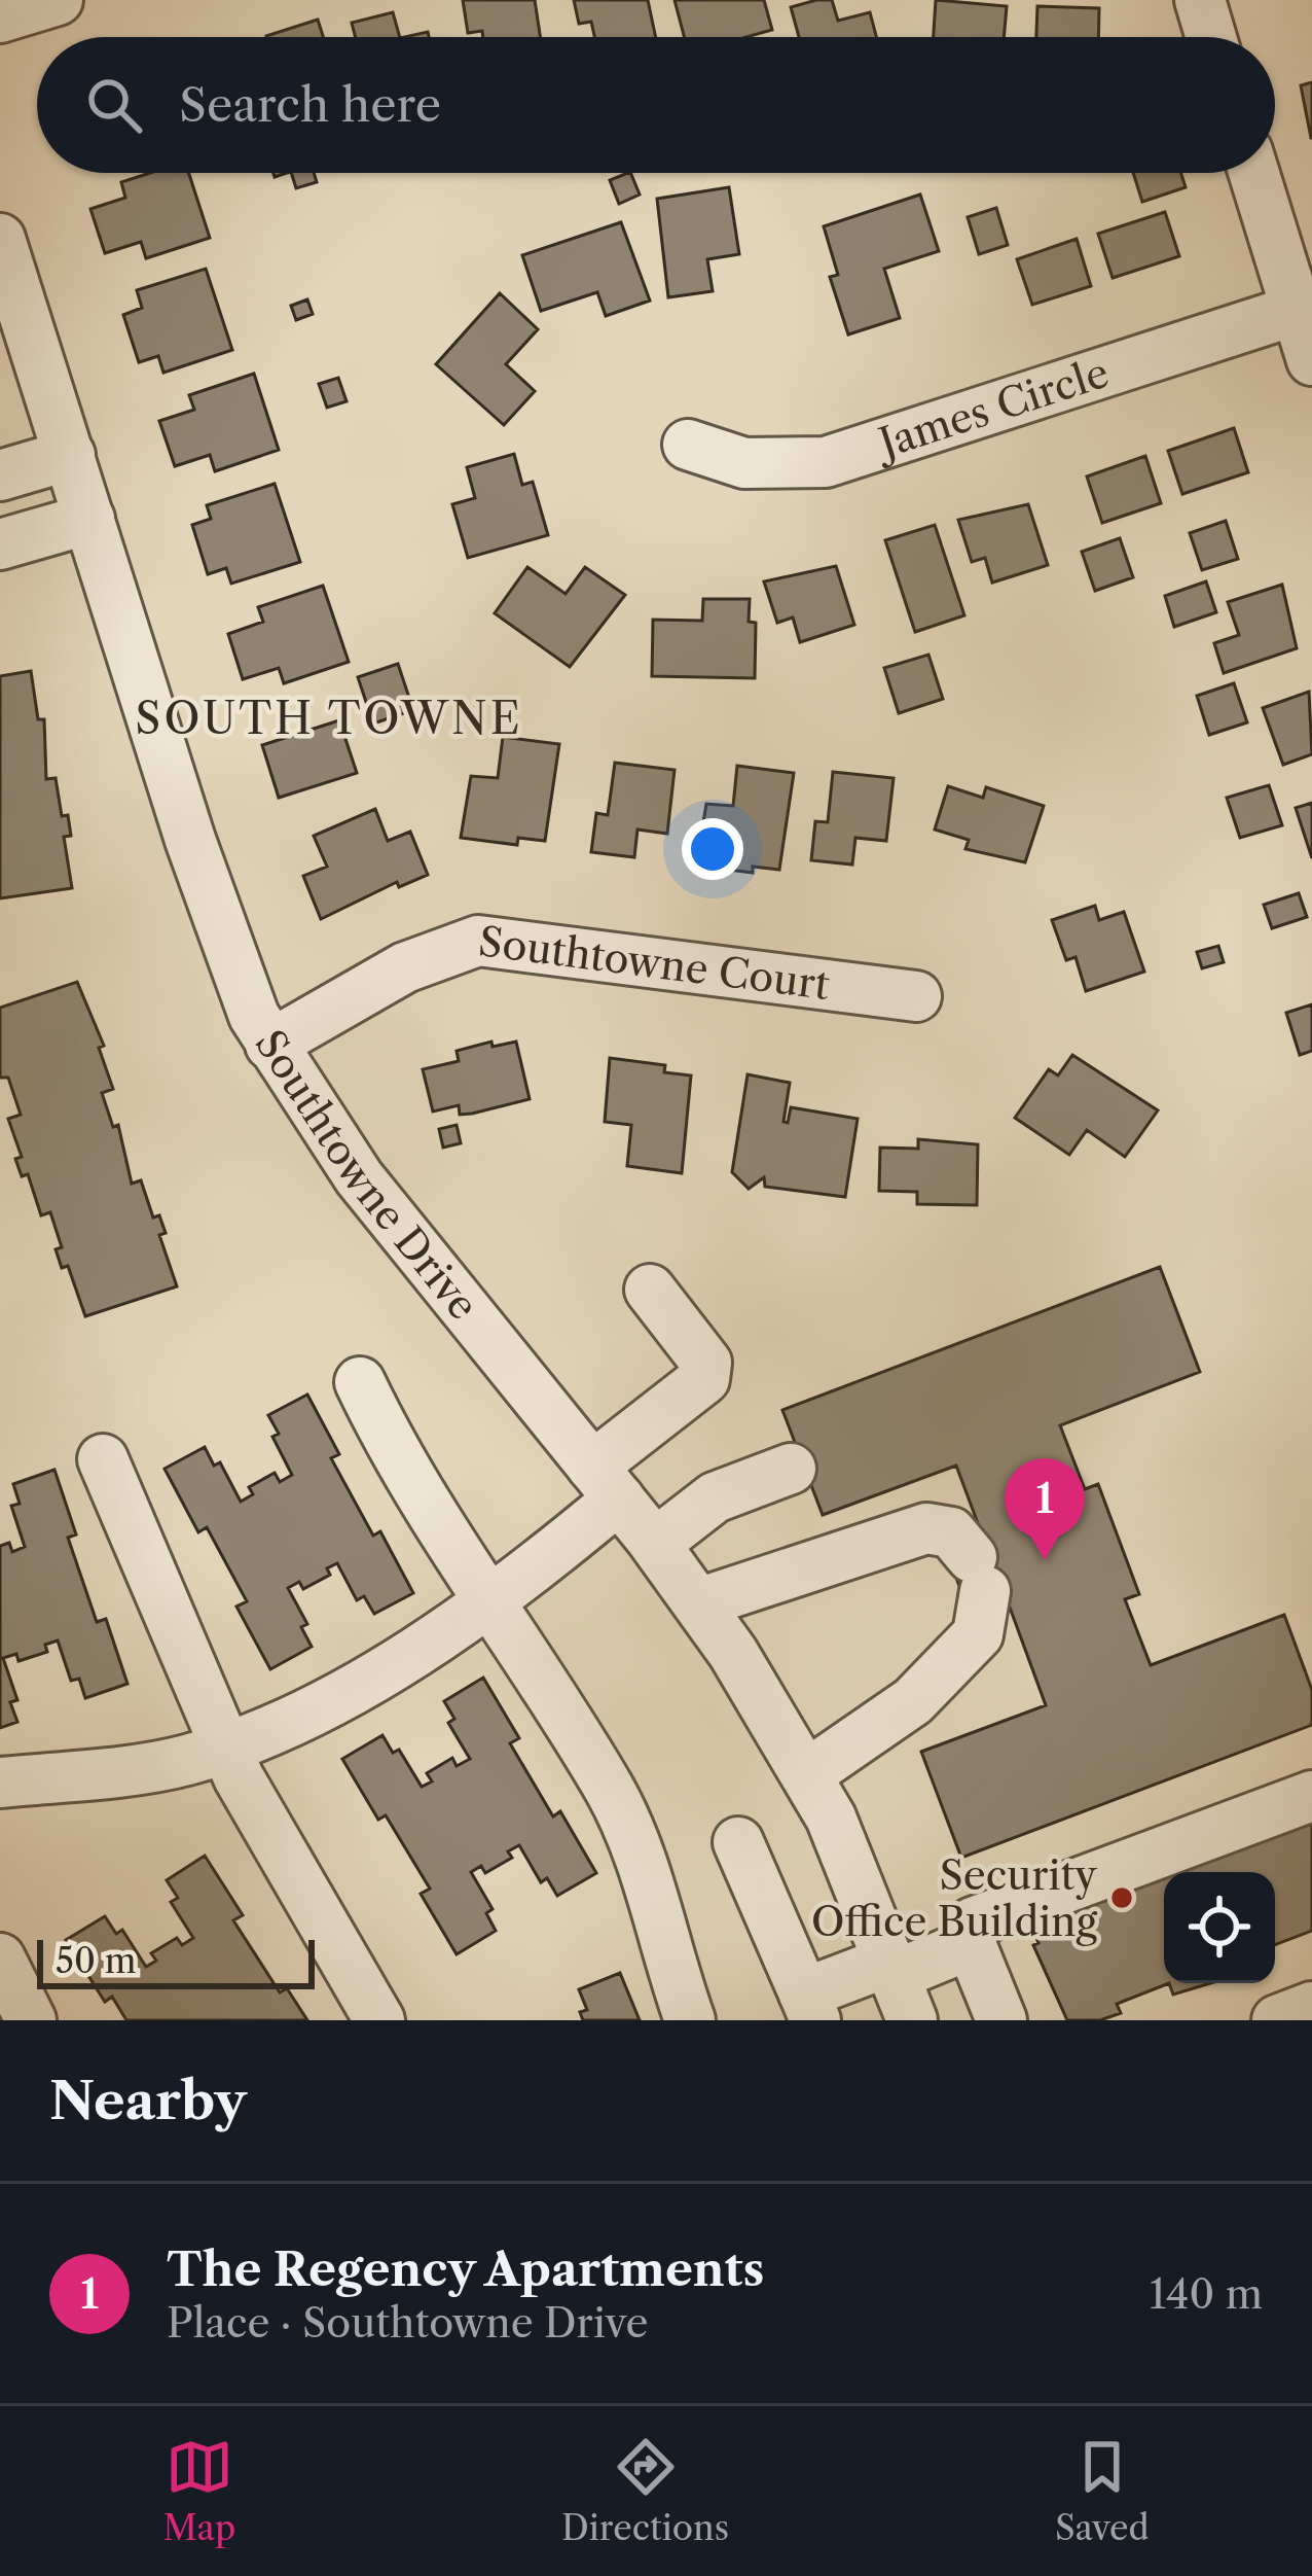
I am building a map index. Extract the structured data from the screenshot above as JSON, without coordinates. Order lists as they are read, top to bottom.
{
  "streets": {
    "street": ["James Circle", "Southtowne Court", "Southtowne Drive"]
  },
  "crossings": [
    ["Southtowne Court", "Southtowne Drive"]
  ],
  "districts": ["SOUTH TOWNE"],
  "places": ["Security Office Building"],
  "scale_bar": "50 m",
  "page": {
    "search": "Search here",
    "pins": "1",
    "scale": "50 m",
    "heading": "Nearby",
    "list": [
      {
        "mark": "1",
        "name": "The Regency Apartments",
        "note": "Place · Southtowne Drive",
        "value": "140 m"
      }
    ],
    "nav": ["Map", "Directions", "Saved"]
  }
}
